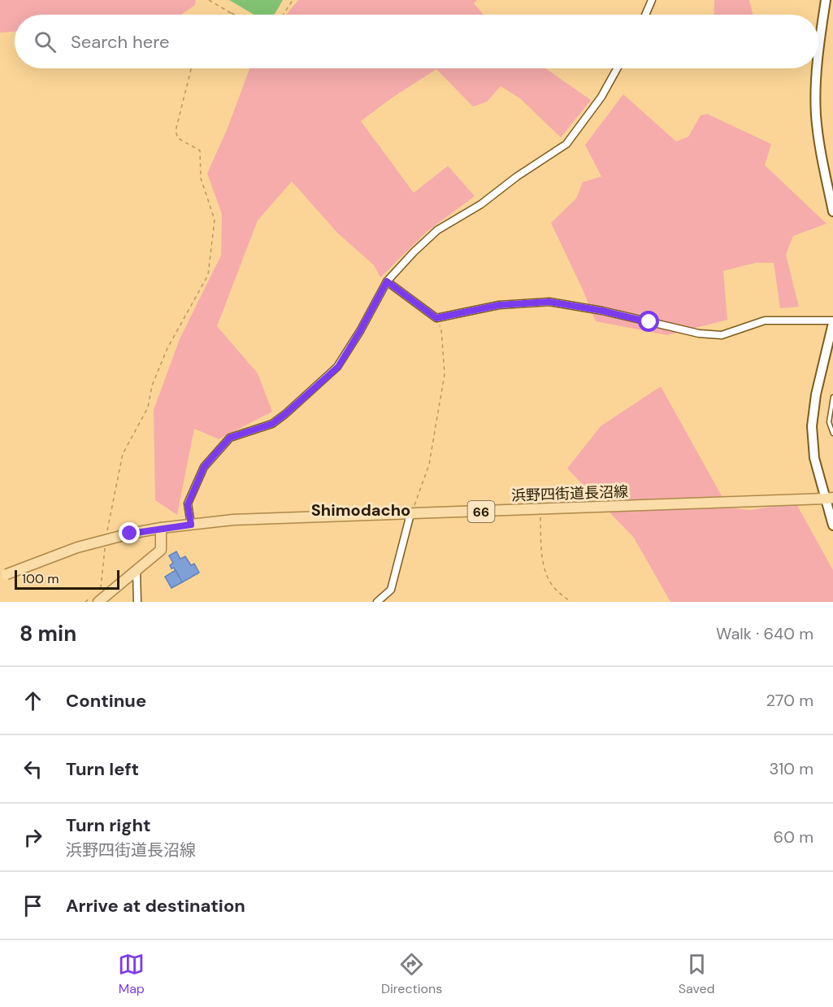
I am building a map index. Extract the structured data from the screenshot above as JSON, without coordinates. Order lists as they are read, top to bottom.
{
  "streets": {
    "main road": ["浜野四街道長沼線", "66"]
  },
  "districts": ["Shimodacho"],
  "scale_bar": "100 m",
  "page": {
    "search": "Search here",
    "scale": "100 m",
    "heading": ["8 min", "Walk · 640 m"],
    "list": [
      ["Continue", "270 m"],
      ["Turn left", "310 m"],
      ["Turn right", "浜野四街道長沼線", "60 m"],
      "Arrive at destination"
    ],
    "nav": ["Map", "Directions", "Saved"]
  }
}
